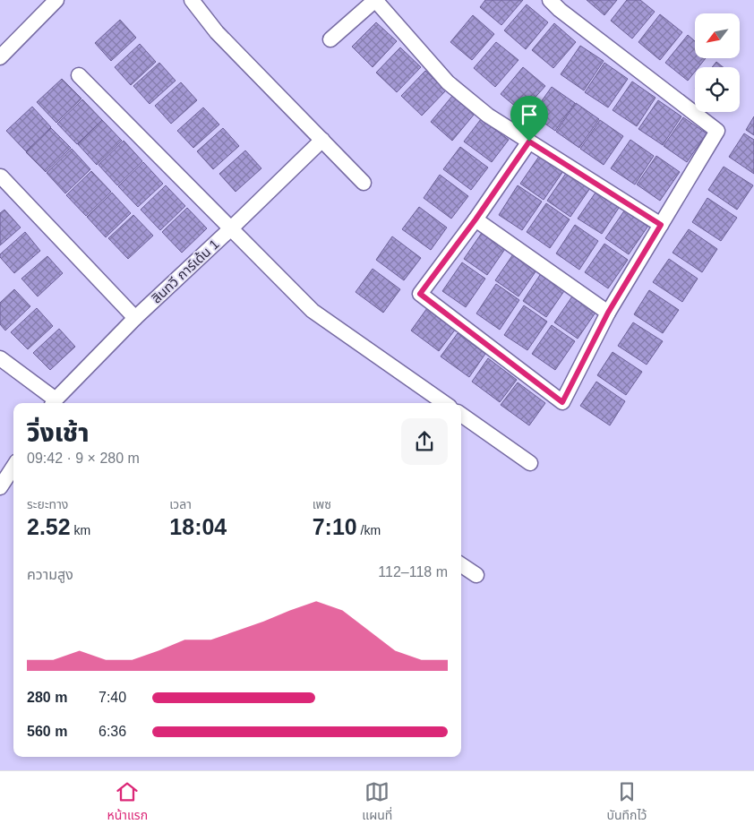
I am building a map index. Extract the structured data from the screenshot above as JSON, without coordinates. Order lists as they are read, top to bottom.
{
  "streets": {
    "street": ["สินทวี การ์เด้น 1"]
  },
  "north": "bottom left",
  "page": {
    "heading": ["วิ่งเช้า", "09:42 · 9 × 280 m"],
    "stats": [
      ["ระยะทาง", "2.52 km"],
      ["เวลา", "18:04"],
      ["เพซ", "7:10 /km"]
    ],
    "chart": ["ความสูง", "112–118 m"],
    "list": [
      {
        "name": "280 m",
        "note": "7:40"
      },
      {
        "name": "560 m",
        "note": "6:36"
      }
    ],
    "tabs": ["หน้าแรก", "แผนที่", "บันทึกไว้"]
  }
}
